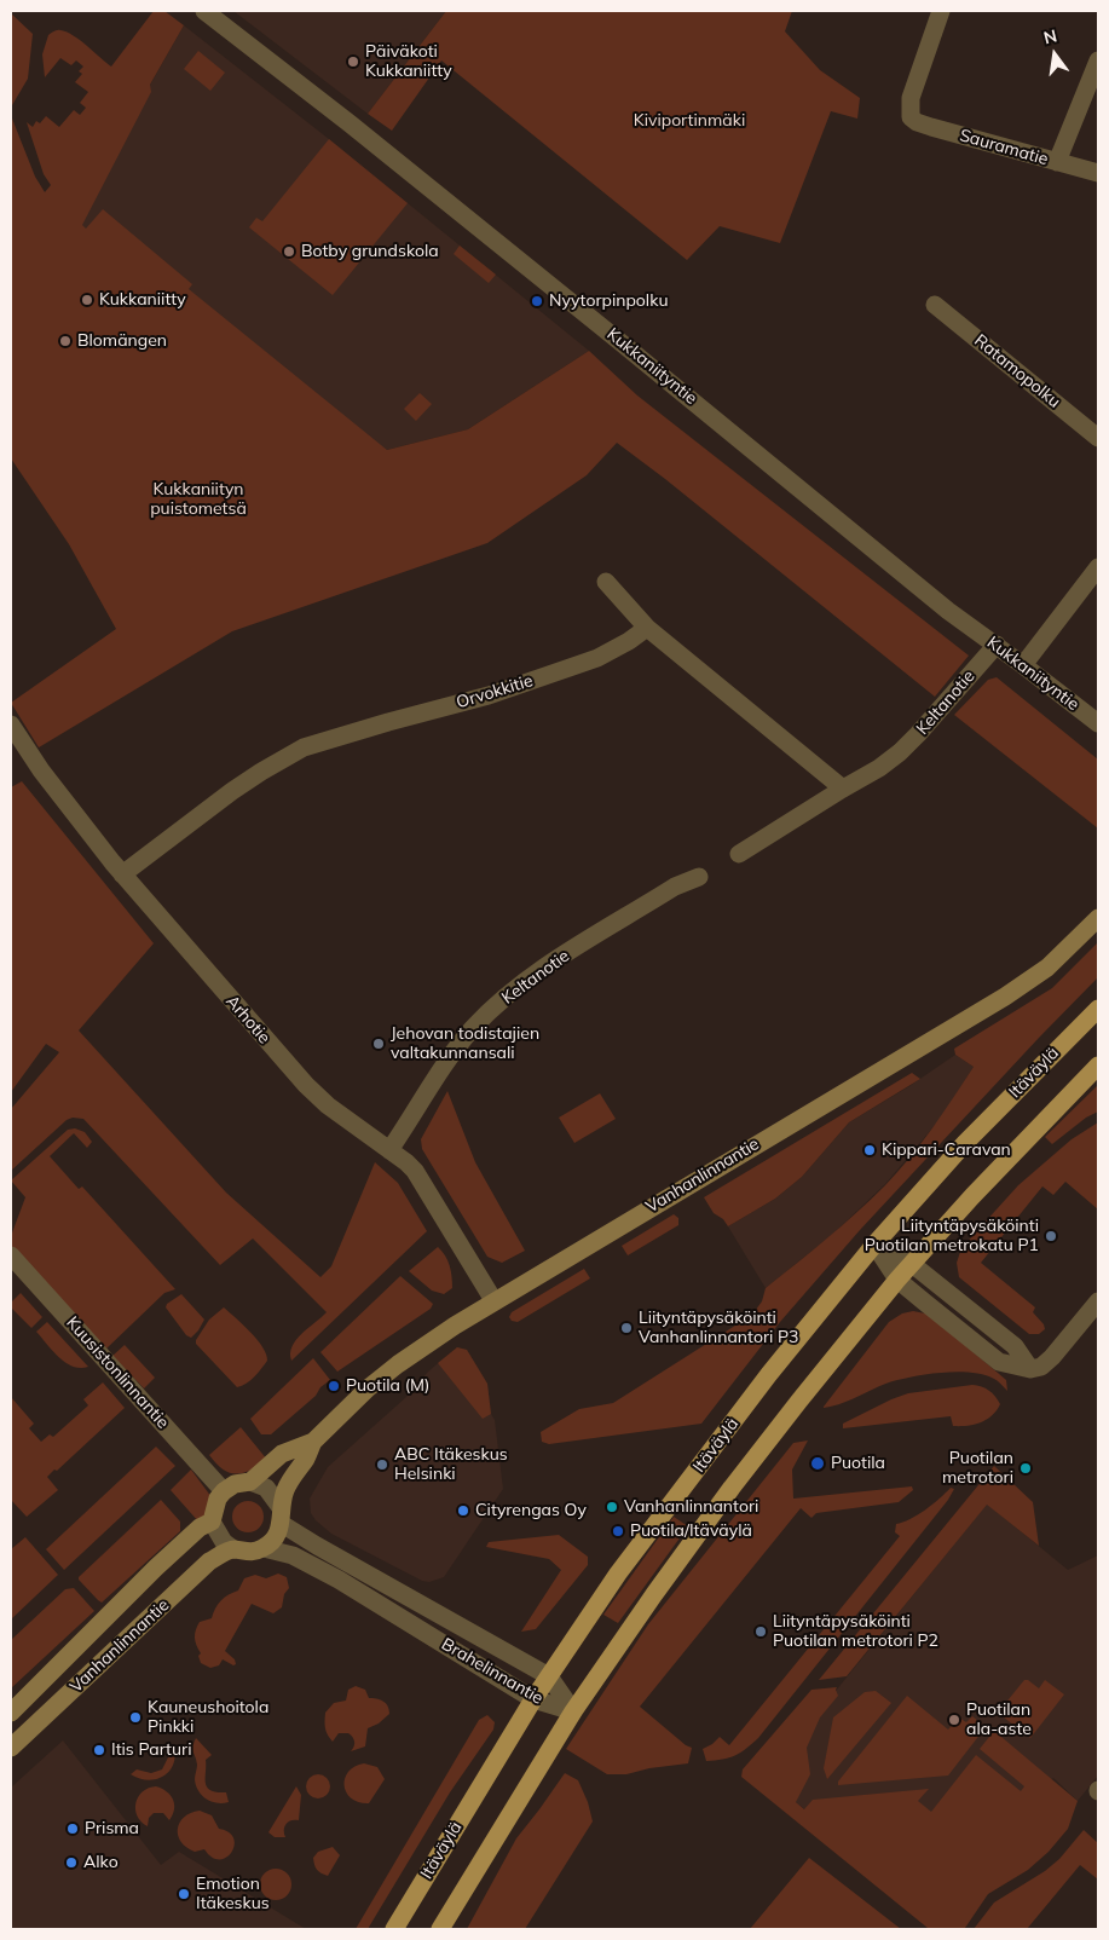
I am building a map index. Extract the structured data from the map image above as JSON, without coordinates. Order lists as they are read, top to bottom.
{
  "streets": {
    "main road": ["Itäväylä", "Vanhanlinnantie"],
    "street": [
      "Sauramatie",
      "Kukkaniityntie",
      "Ratamopolku",
      "Orvokkitie",
      "Keltanotie",
      "Arhotie",
      "Kuusistonlinnantie",
      "Brahelinnantie"
    ]
  },
  "crossings": [
    ["Kukkaniityntie", "Keltanotie"],
    ["Orvokkitie", "Arhotie"],
    ["Keltanotie", "Arhotie"],
    ["Arhotie", "Vanhanlinnantie"],
    ["Itäväylä", "Brahelinnantie"],
    ["Vanhanlinnantie", "Kuusistonlinnantie"],
    ["Vanhanlinnantie", "Brahelinnantie"],
    ["Kuusistonlinnantie", "Brahelinnantie"]
  ],
  "parks": ["Kiviportinmäki", "Kukkaniityn puistometsä"],
  "places": [
    "Päiväkoti Kukkaniitty",
    "Botby grundskola",
    "Kukkaniitty",
    "Nyytorpinpolku",
    "Blomängen",
    "Jehovan todistajien valtakunnansali",
    "Kippari-Caravan",
    "Liityntäpysäköinti Puotilan metrokatu P1",
    "Liityntäpysäköinti Vanhanlinnantori P3",
    "Puotila (M)",
    "Puotila",
    "ABC Itäkeskus Helsinki",
    "Puotilan metrotori",
    "Vanhanlinnantori",
    "Cityrengas Oy",
    "Puotila/Itäväylä",
    "Liityntäpysäköinti Puotilan metrotori P2",
    "Kauneushoitola Pinkki",
    "Puotilan ala-aste",
    "Itis Parturi",
    "Prisma",
    "Alko",
    "Emotion Itäkeskus"
  ],
  "north": "top"
}
